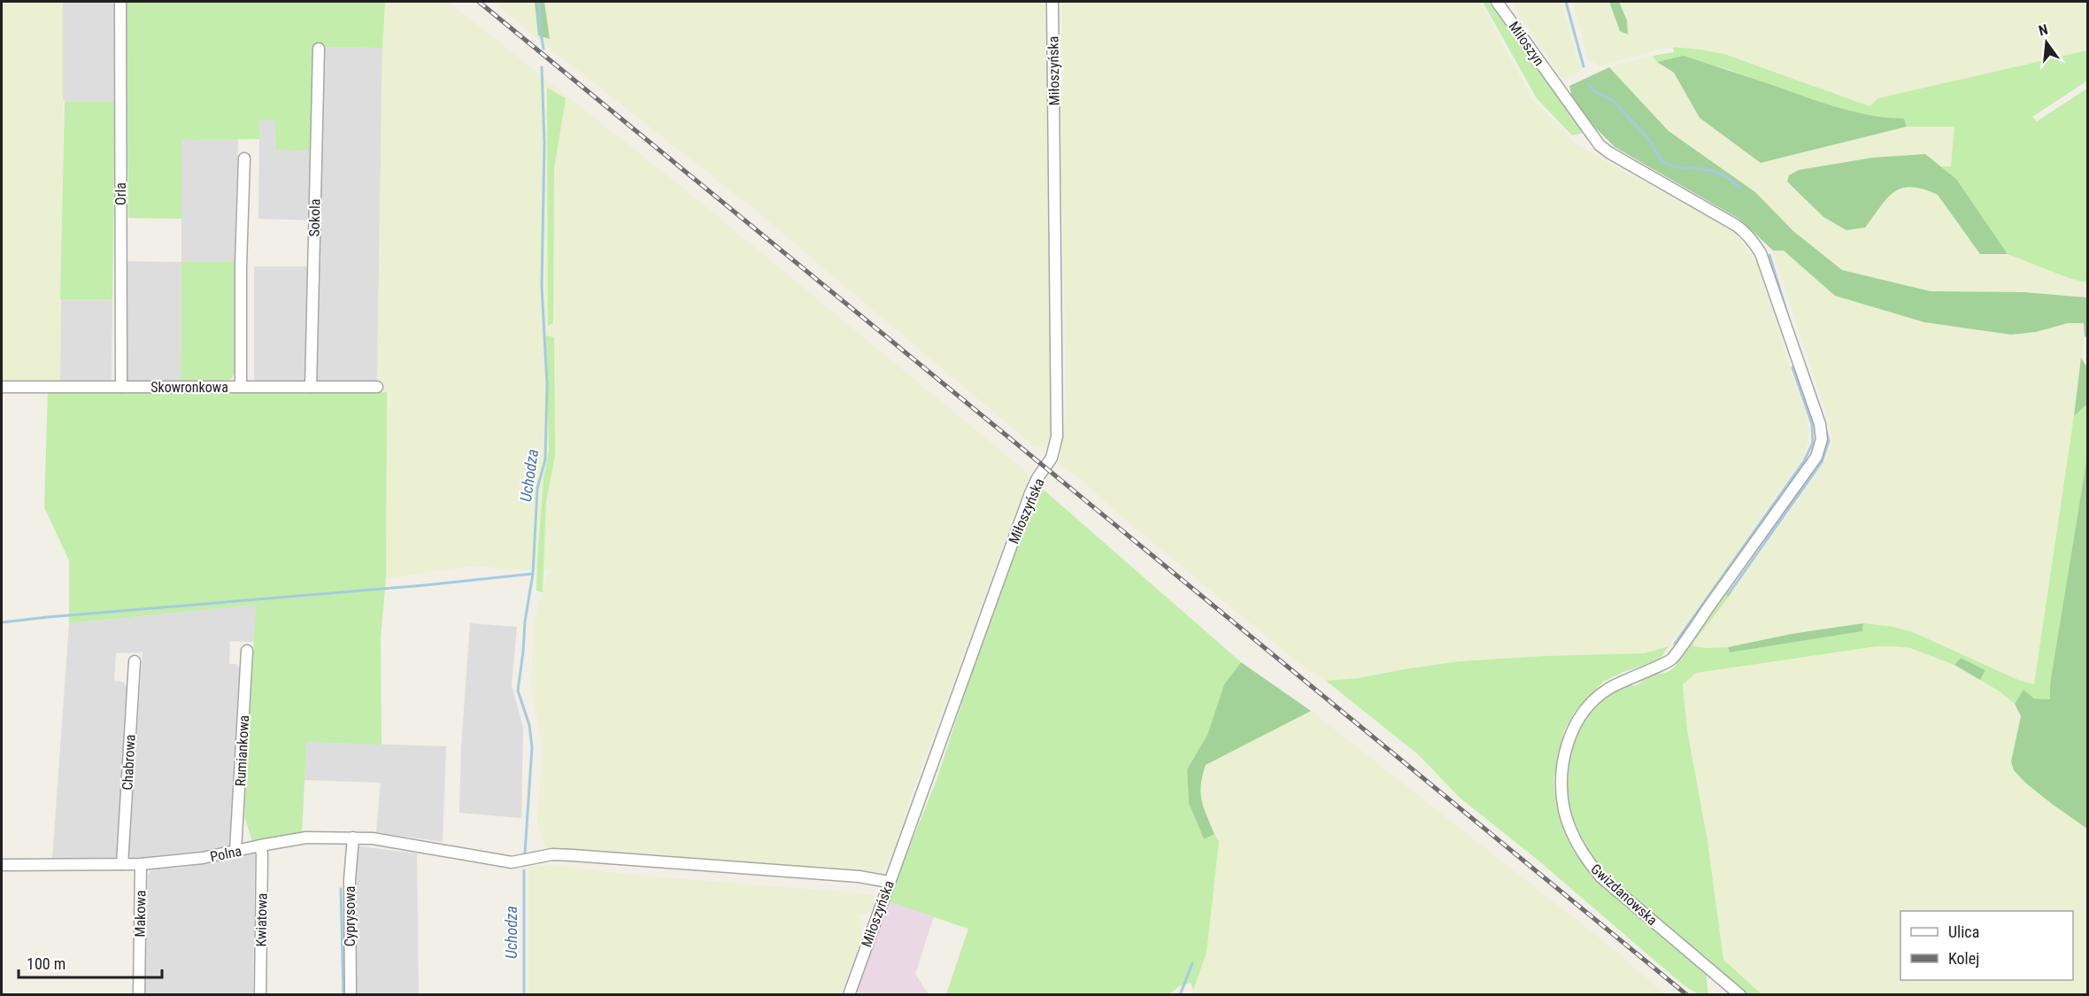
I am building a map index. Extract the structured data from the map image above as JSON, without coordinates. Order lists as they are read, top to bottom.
{
  "streets": {
    "street": [
      "Miłoszyn",
      "Miłoszyńska",
      "Orla",
      "Sokola",
      "Skowronkowa",
      "Rumiankowa",
      "Chabrowa",
      "Polna",
      "Gwizdanowska",
      "Makowa",
      "Cyprysowa",
      "Kwiatowa"
    ]
  },
  "crossings": [
    ["Miłoszyn", "Gwizdanowska"],
    ["Miłoszyńska", "Polna"],
    ["Orla", "Skowronkowa"],
    ["Sokola", "Skowronkowa"],
    ["Rumiankowa", "Polna"],
    ["Chabrowa", "Polna"],
    ["Polna", "Makowa"],
    ["Polna", "Cyprysowa"],
    ["Polna", "Kwiatowa"]
  ],
  "water": ["Uchodza"],
  "legend": ["Ulica", "Kolej"],
  "scale_bar": "100 m",
  "north": "top"
}
